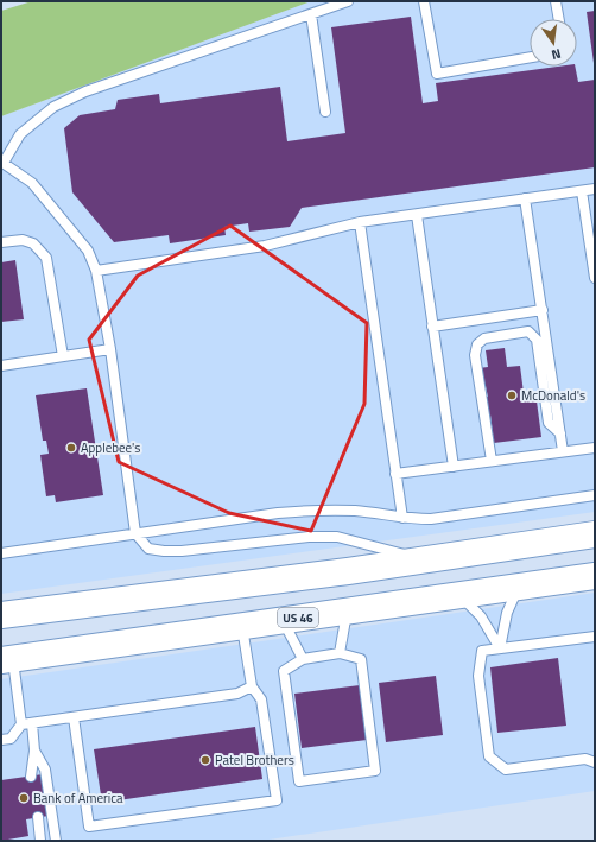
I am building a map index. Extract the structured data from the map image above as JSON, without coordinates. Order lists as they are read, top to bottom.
{
  "streets": {
    "highway": ["US 46"]
  },
  "places": [
    "McDonald's",
    "Applebee's",
    "Patel Brothers",
    "Bank of America"
  ],
  "north": "bottom"
}
